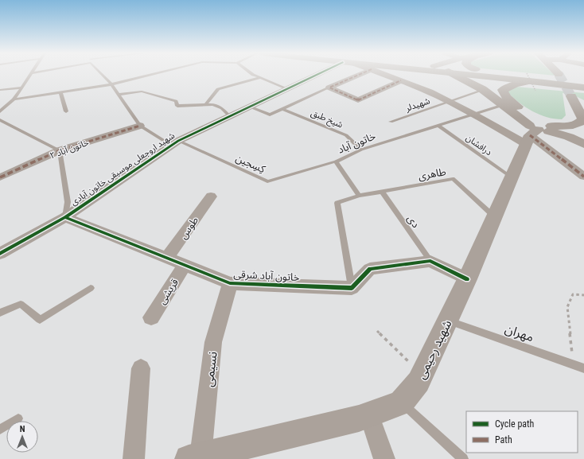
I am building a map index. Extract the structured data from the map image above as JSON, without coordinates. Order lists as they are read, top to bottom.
{
  "streets": {
    "main road": ["شهید رحیمی"],
    "street": [
      "خاتون آباد ۲",
      "شهید اروجعلی موسیقی خاتون آبادی",
      "طوس",
      "خاتون آباد شرقی",
      "قریشی",
      "نسیمی"
    ],
    "lane": [
      "شهیدلر",
      "شیخ طبق",
      "خاتون آباد",
      "درافشان",
      "کِسِجین",
      "طاهری",
      "دی",
      "مهران"
    ]
  },
  "crossings": [
    ["شیخ طبق", "خاتون آباد"],
    ["خاتون آباد", "درافشان"],
    ["خاتون آباد", "کِسِجین"],
    ["خاتون آباد", "طاهری"],
    ["درافشان", "شهید رحیمی"],
    ["خاتون آباد ۲", "کِسِجین"],
    ["کِسِجین", "شهید اروجعلی موسیقی خاتون آبادی"],
    ["شهید اروجعلی موسیقی خاتون آبادی", "خاتون آباد شرقی"],
    ["طاهری", "دی"],
    ["طاهری", "شهید رحیمی"],
    ["طوس", "خاتون آباد شرقی"],
    ["خاتون آباد شرقی", "قریشی"],
    ["خاتون آباد شرقی", "نسیمی"],
    ["مهران", "شهید رحیمی"],
    ["شهید رحیمی", "نسیمی"]
  ],
  "legend": ["Cycle path", "Path"],
  "north": "top"
}
